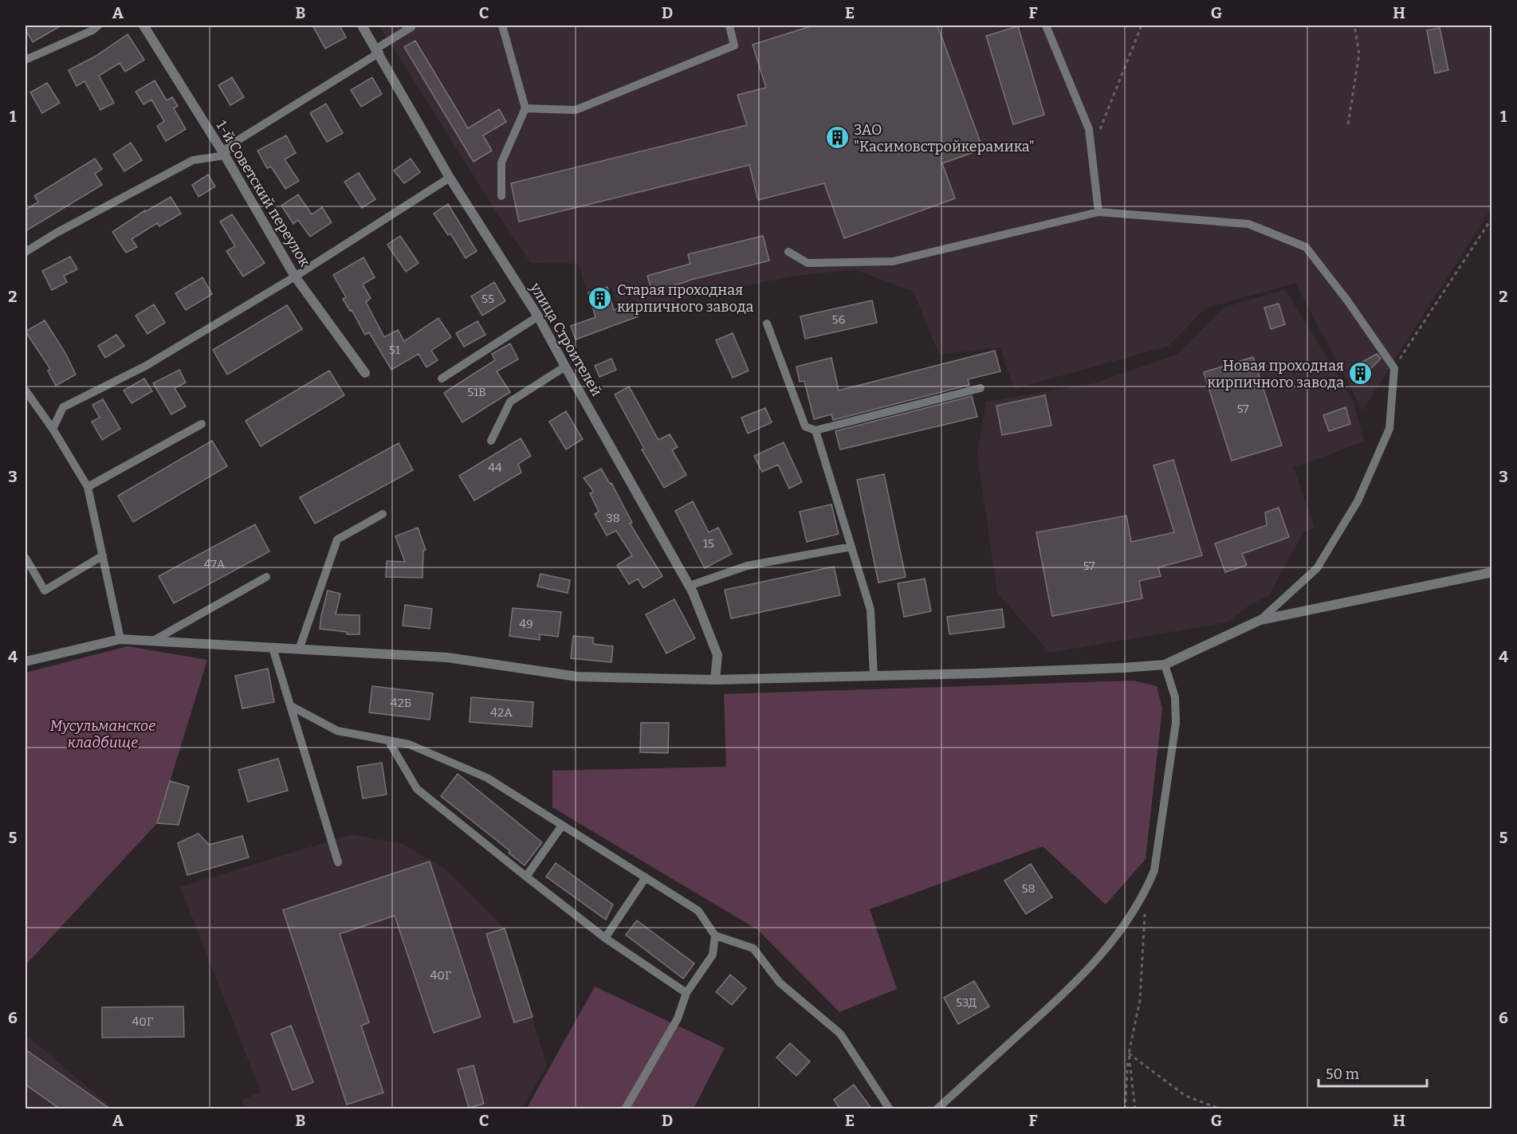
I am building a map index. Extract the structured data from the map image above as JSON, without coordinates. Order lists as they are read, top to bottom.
{
  "streets": {
    "street": ["1-й Советский переулок", "улица Строителей"]
  },
  "parks": ["Мусульманское кладбище"],
  "places": {
    "building": ["ЗАО \"Касимовстройкерамика\"", "Старая проходная кирпичного завода", "Новая проходная кирпичного завода"]
  },
  "house_numbers": [
    "55",
    "56",
    "51",
    "51В",
    "57",
    "44",
    "38",
    "15",
    "47А",
    "57",
    "49",
    "42Б",
    "42А",
    "58",
    "40Г",
    "53Д",
    "40Г"
  ],
  "scale_bar": "50 m",
  "grid": {
    "columns": [
      "A",
      "B",
      "C",
      "D",
      "E",
      "F",
      "G",
      "H"
    ],
    "rows": [
      "1",
      "2",
      "3",
      "4",
      "5",
      "6"
    ]
  }
}
